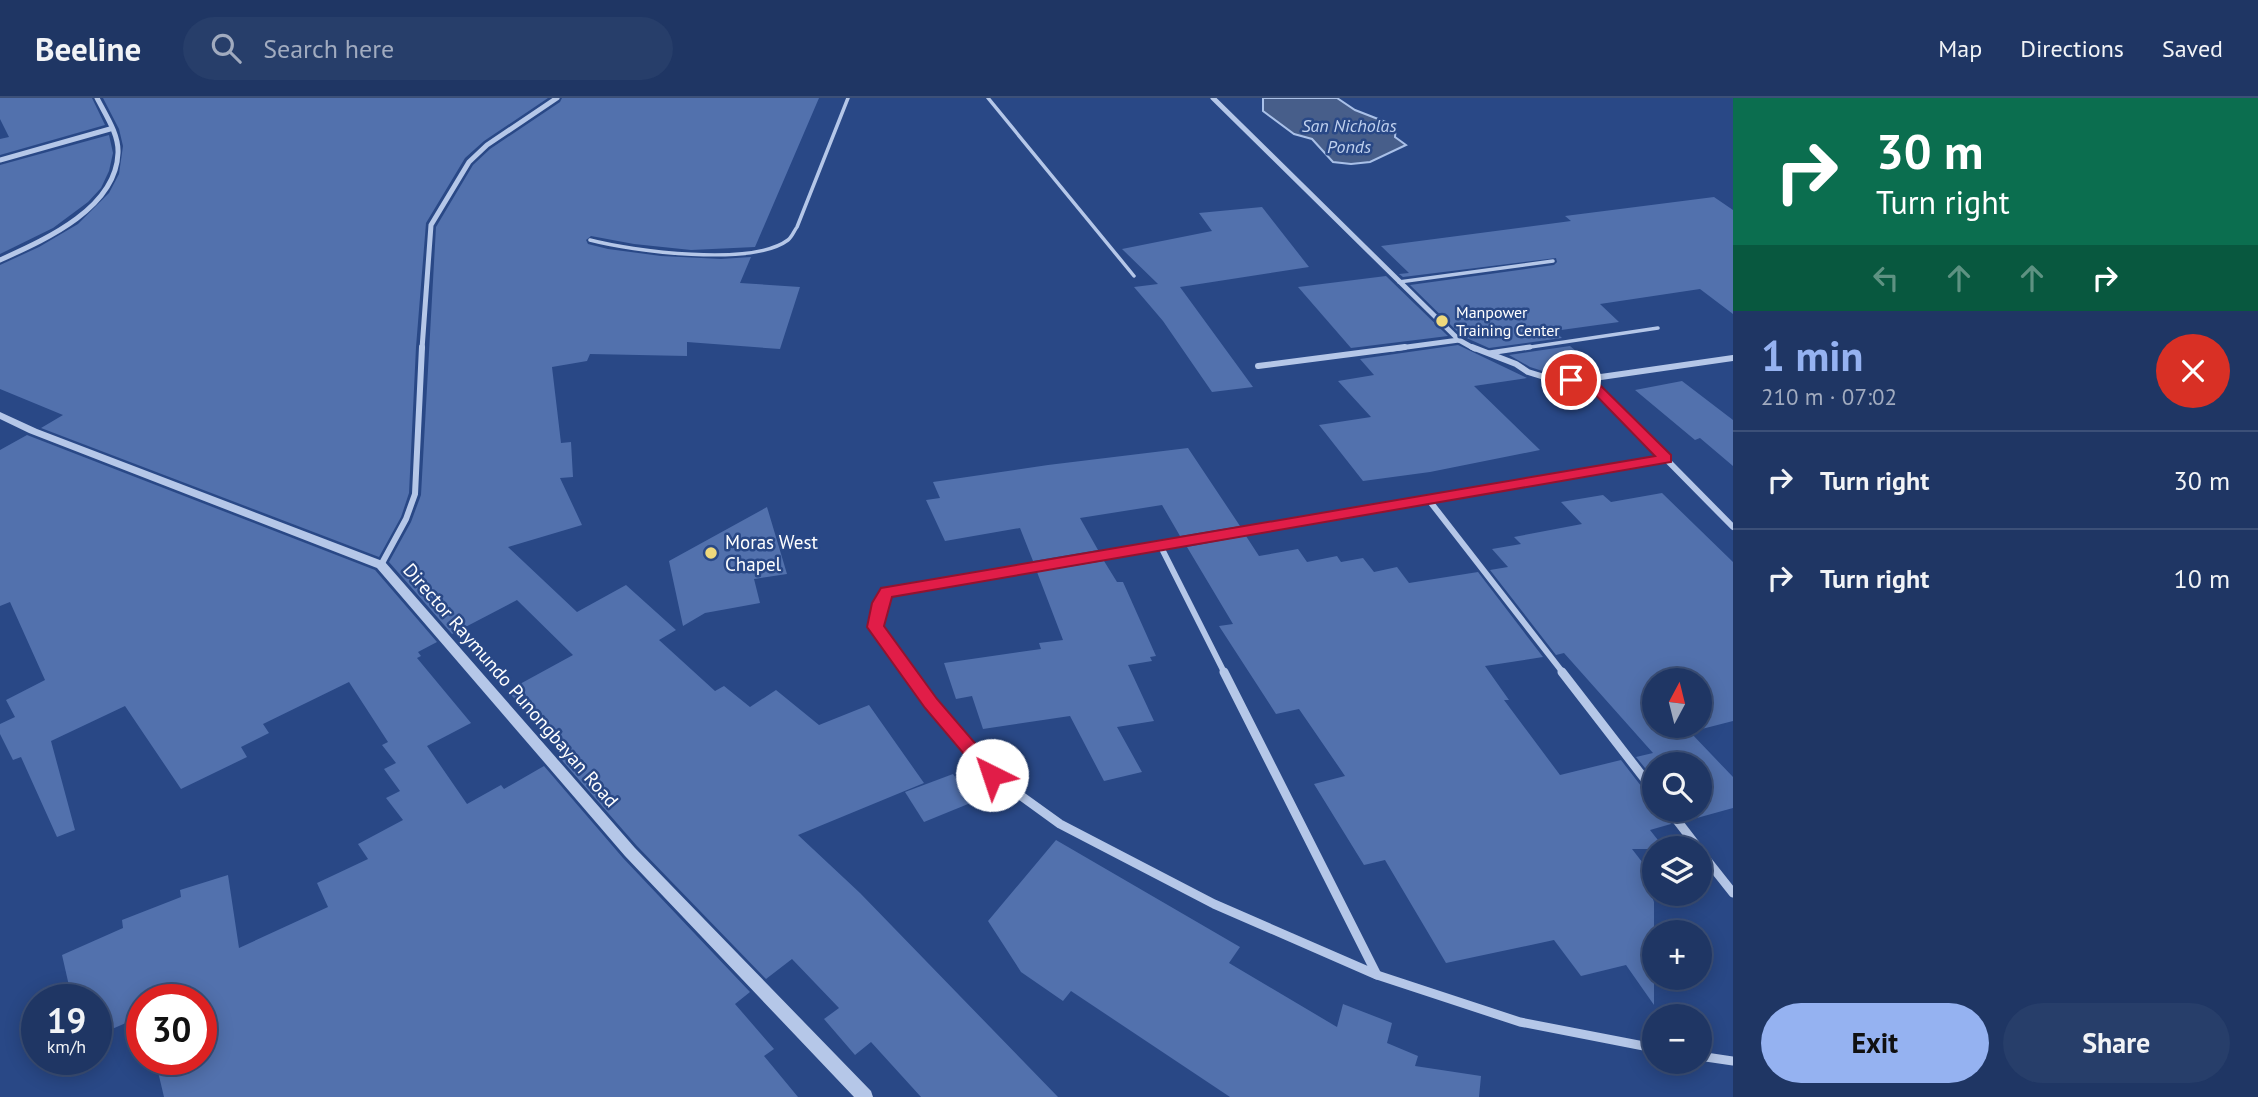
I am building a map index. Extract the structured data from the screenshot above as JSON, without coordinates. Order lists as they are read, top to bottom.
{
  "streets": {
    "street": ["Director Raymundo Punongbayan Road"]
  },
  "water": ["San Nicholas Ponds"],
  "places": ["Manpower Training Center", "Moras West Chapel"],
  "north": "top",
  "page": {
    "header": "Beeline",
    "search": "Search here",
    "nav": ["Map", "Directions", "Saved"],
    "turn": ["30 m", "Turn right"],
    "heading": ["1 min", "210 m · 07:02"],
    "list": [
      {
        "name": "Turn right",
        "value": "30 m"
      },
      {
        "name": "Turn right",
        "value": "10 m"
      }
    ],
    "map_buttons": ["+", "−"],
    "speed": "19 km/h",
    "limit": "30",
    "buttons": ["Exit", "Share"]
  }
}
